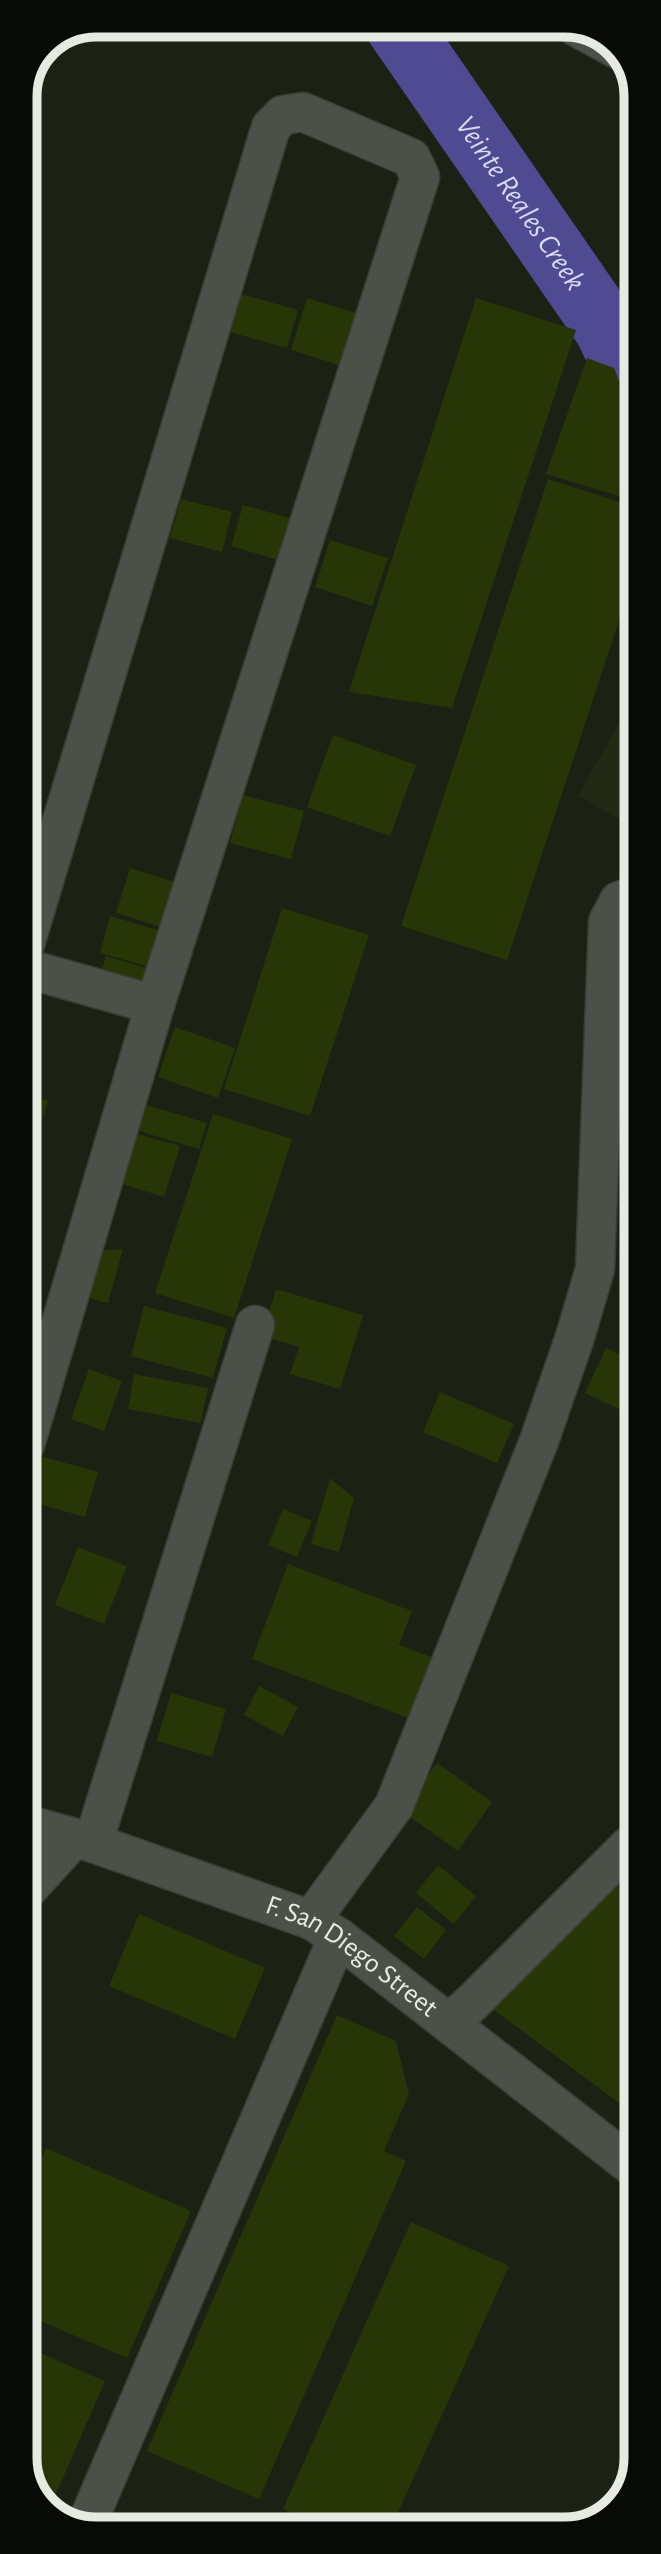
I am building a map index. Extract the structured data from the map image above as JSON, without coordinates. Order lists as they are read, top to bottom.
{
  "streets": {
    "street": ["F. San Diego Street"]
  },
  "water": ["Veinte Reales Creek"]
}
